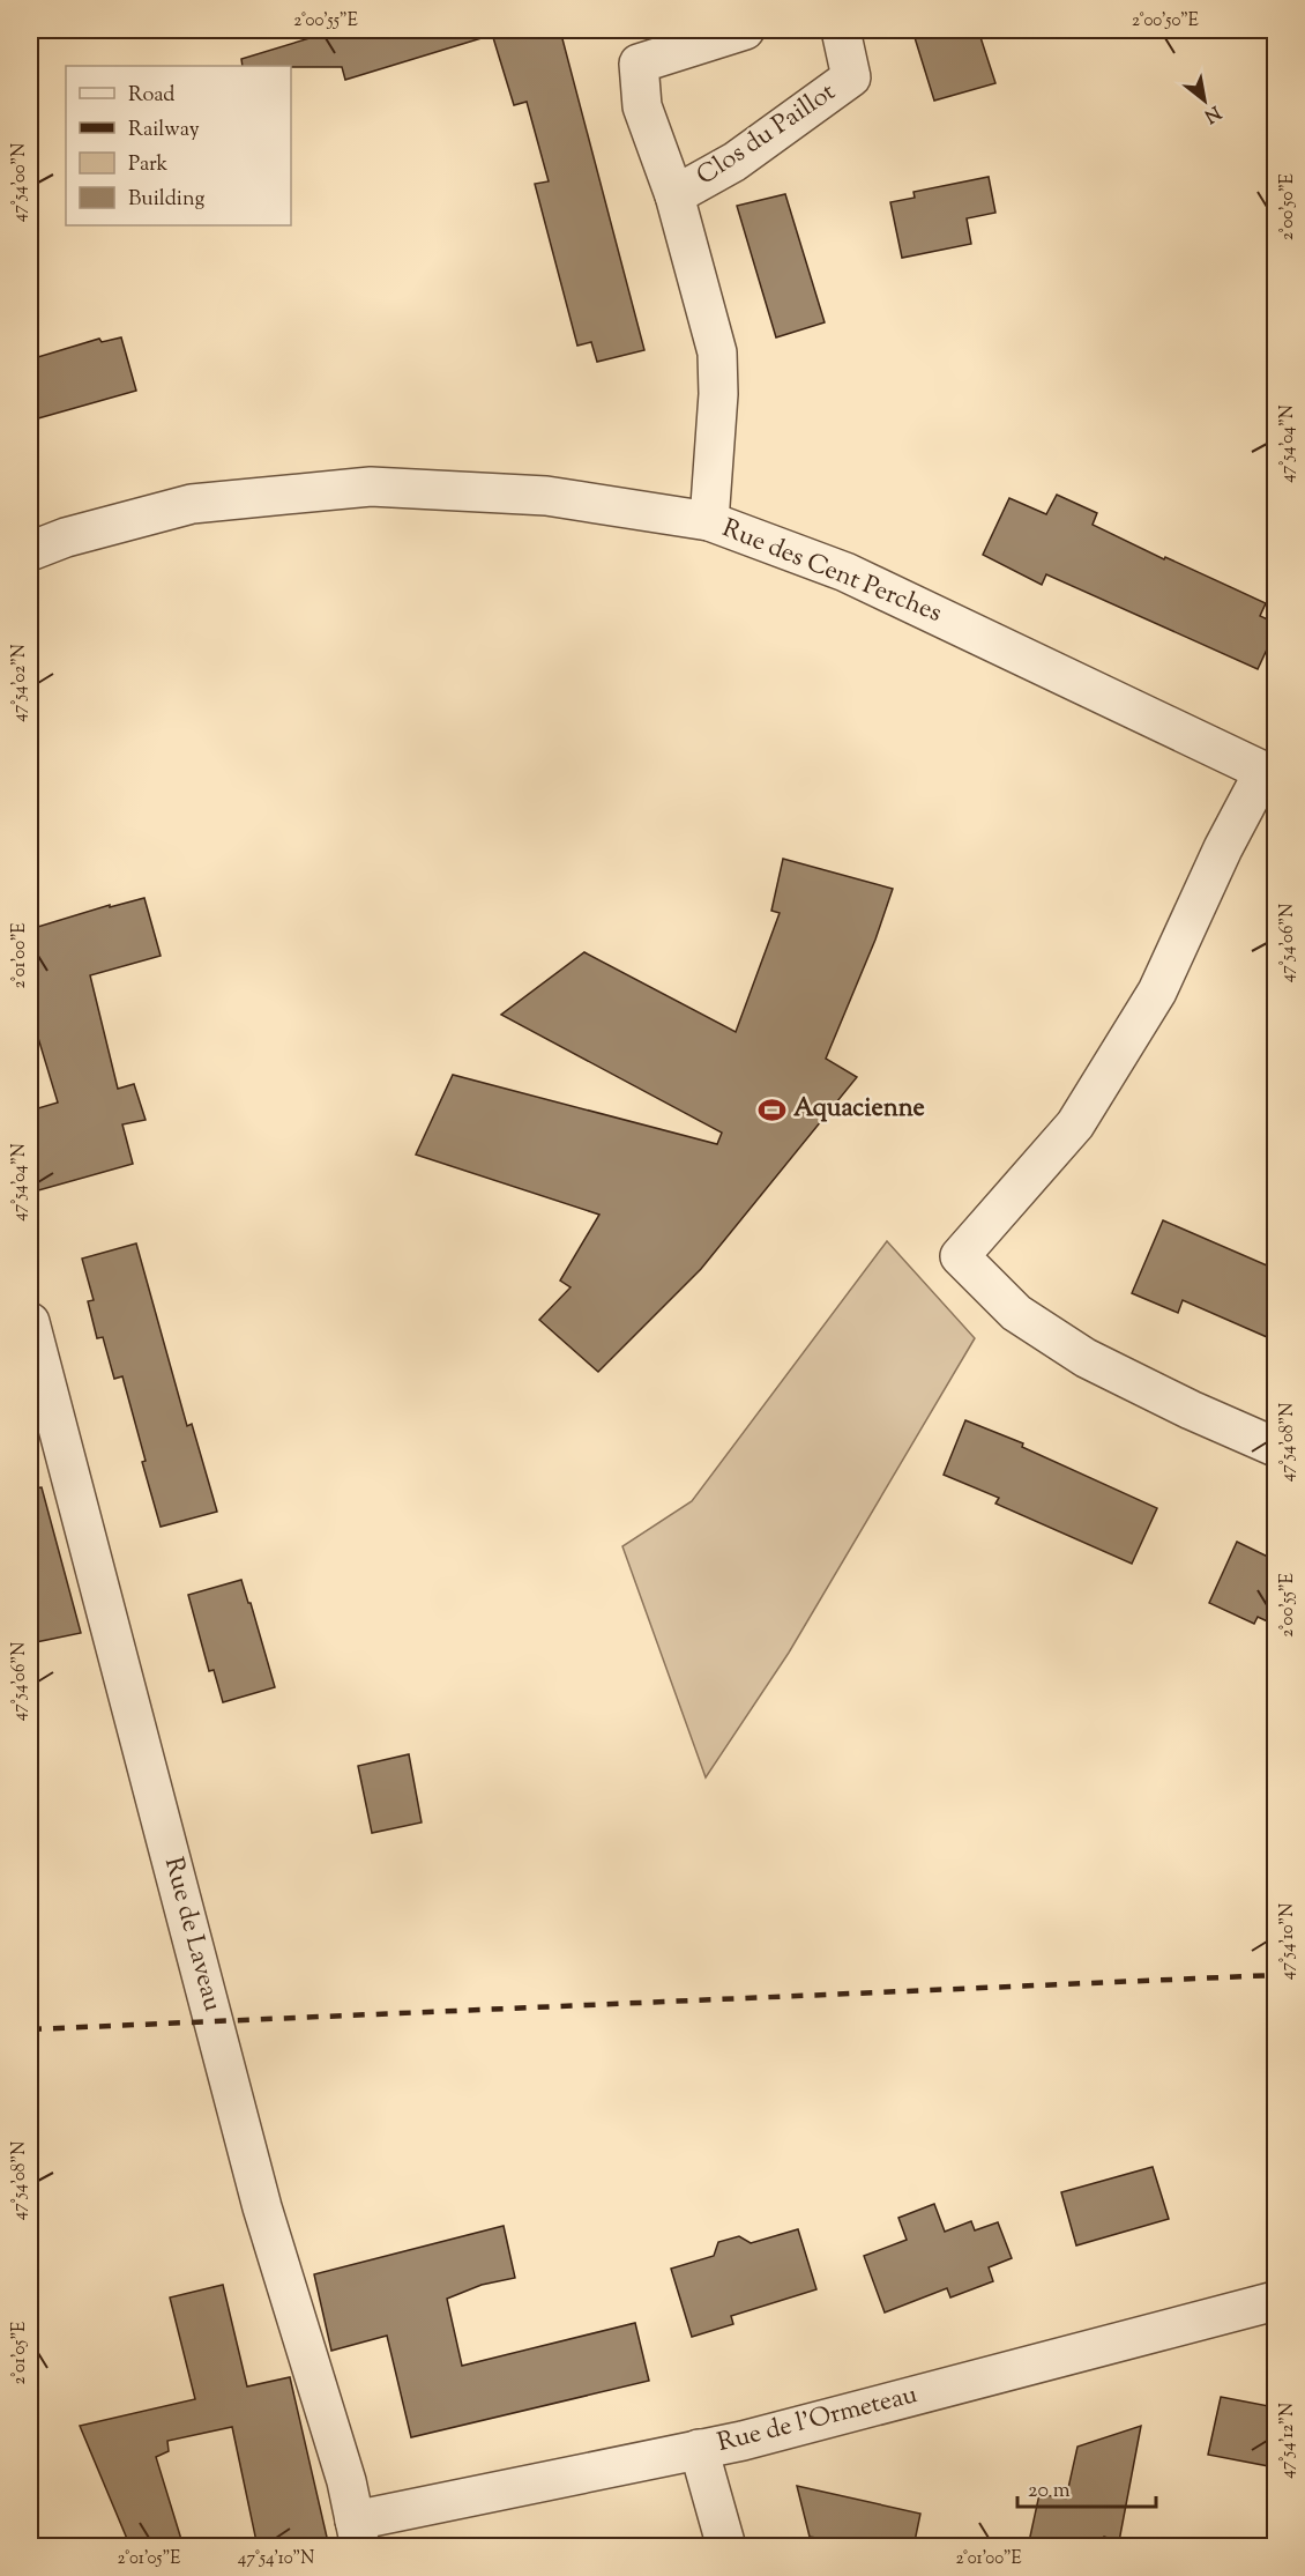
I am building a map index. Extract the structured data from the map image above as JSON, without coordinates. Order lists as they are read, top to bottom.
{
  "streets": {
    "street": [
      "Clos du Paillot",
      "Rue des Cent Perches",
      "Rue de Laveau",
      "Rue de l'Ormeteau"
    ]
  },
  "crossings": [
    ["Clos du Paillot", "Rue des Cent Perches"],
    ["Rue de Laveau", "Rue de l'Ormeteau"]
  ],
  "places": {
    "sports": ["Aquacienne"]
  },
  "legend": [
    "Road",
    "Railway",
    "Park",
    "Building"
  ],
  "scale_bar": "20 m",
  "north": "bottom right",
  "coordinates": [
    "2°00'55\"E",
    "2°00'50\"E",
    "47°54'00\"N",
    "47°54'04\"N",
    "47°54'02\"N",
    "47°54'06\"N",
    "2°01'00\"E",
    "47°54'08\"N",
    "47°54'10\"N",
    "2°01'05\"E",
    "47°54'12\"N"
  ]
}
